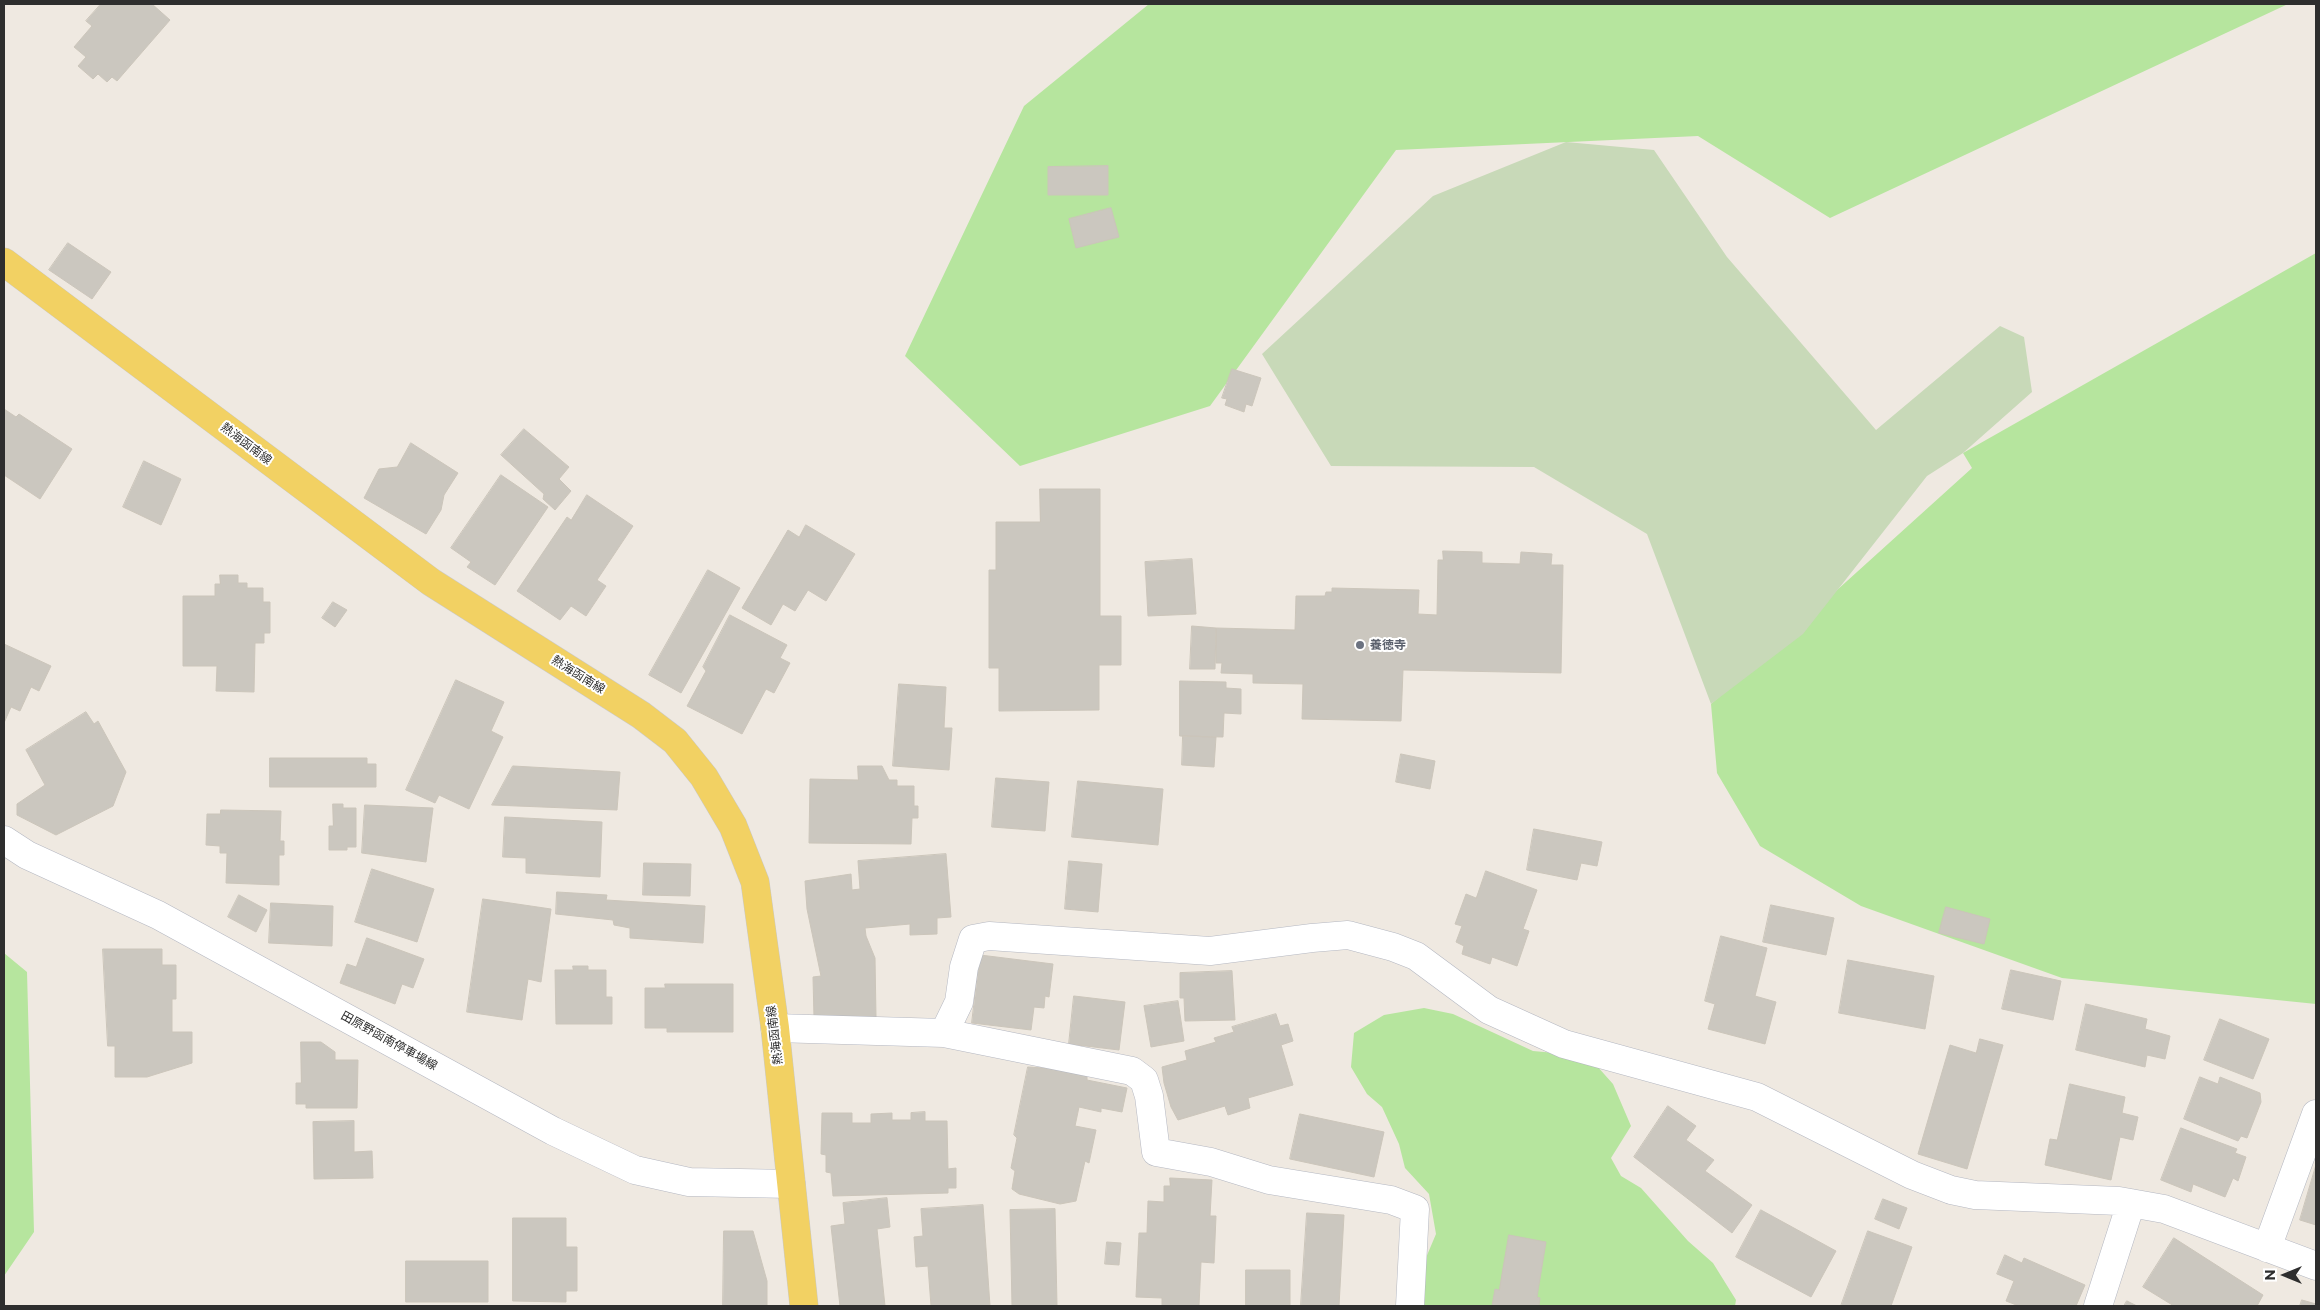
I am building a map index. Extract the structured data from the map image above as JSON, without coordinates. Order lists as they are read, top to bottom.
{
  "streets": {
    "main road": ["熱海函南線"],
    "street": ["田原野函南停車場線"]
  },
  "crossings": [
    ["熱海函南線", "田原野函南停車場線"]
  ],
  "places": ["養徳寺"],
  "north": "left"
}
